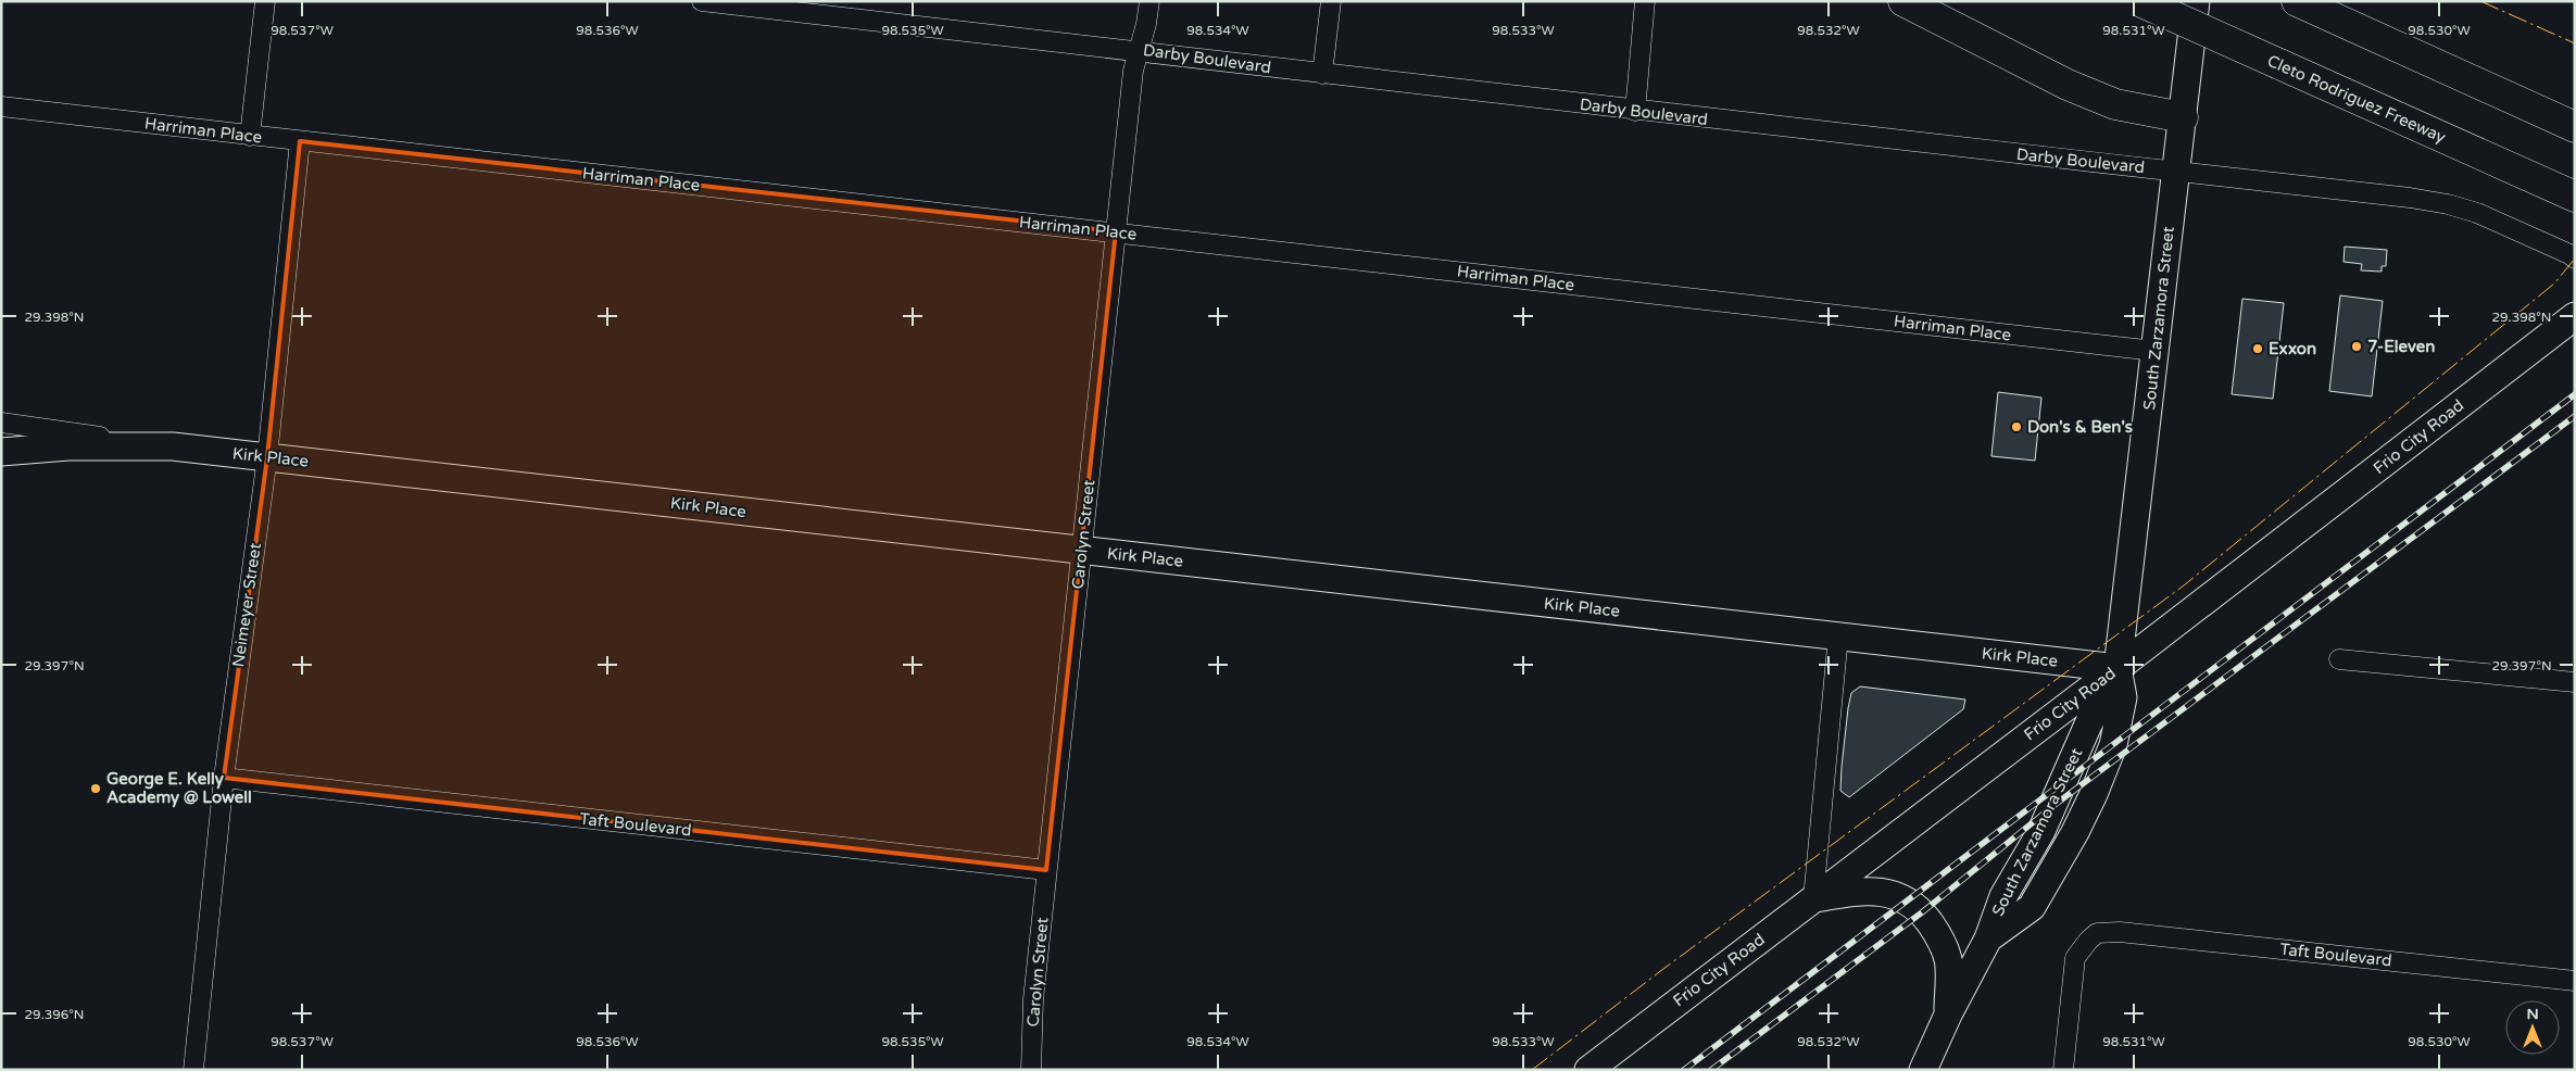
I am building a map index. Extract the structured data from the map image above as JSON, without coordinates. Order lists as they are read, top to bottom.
{
  "streets": {
    "highway": ["Cleto Rodriguez Freeway"],
    "street": [
      "Darby Boulevard",
      "Harriman Place",
      "South Zarzamora Street",
      "Frio City Road",
      "Kirk Place",
      "Carolyn Street",
      "Neimeyer Street",
      "Taft Boulevard"
    ]
  },
  "crossings": [
    ["Darby Boulevard", "South Zarzamora Street"],
    ["Darby Boulevard", "Carolyn Street"],
    ["Harriman Place", "South Zarzamora Street"],
    ["Harriman Place", "Carolyn Street"],
    ["Harriman Place", "Neimeyer Street"],
    ["South Zarzamora Street", "Frio City Road"],
    ["South Zarzamora Street", "Kirk Place"],
    ["Frio City Road", "Kirk Place"],
    ["Kirk Place", "Carolyn Street"],
    ["Kirk Place", "Neimeyer Street"],
    ["Carolyn Street", "Taft Boulevard"],
    ["Neimeyer Street", "Taft Boulevard"]
  ],
  "places": [
    "7-Eleven",
    "Exxon",
    "Don's & Ben's",
    "George E. Kelly Academy @ Lowell"
  ],
  "north": "top",
  "coordinates": [
    "98.537°W",
    "98.536°W",
    "98.535°W",
    "98.534°W",
    "98.533°W",
    "98.532°W",
    "98.531°W",
    "98.530°W",
    "29.398°N",
    "29.397°N",
    "29.396°N"
  ]
}
